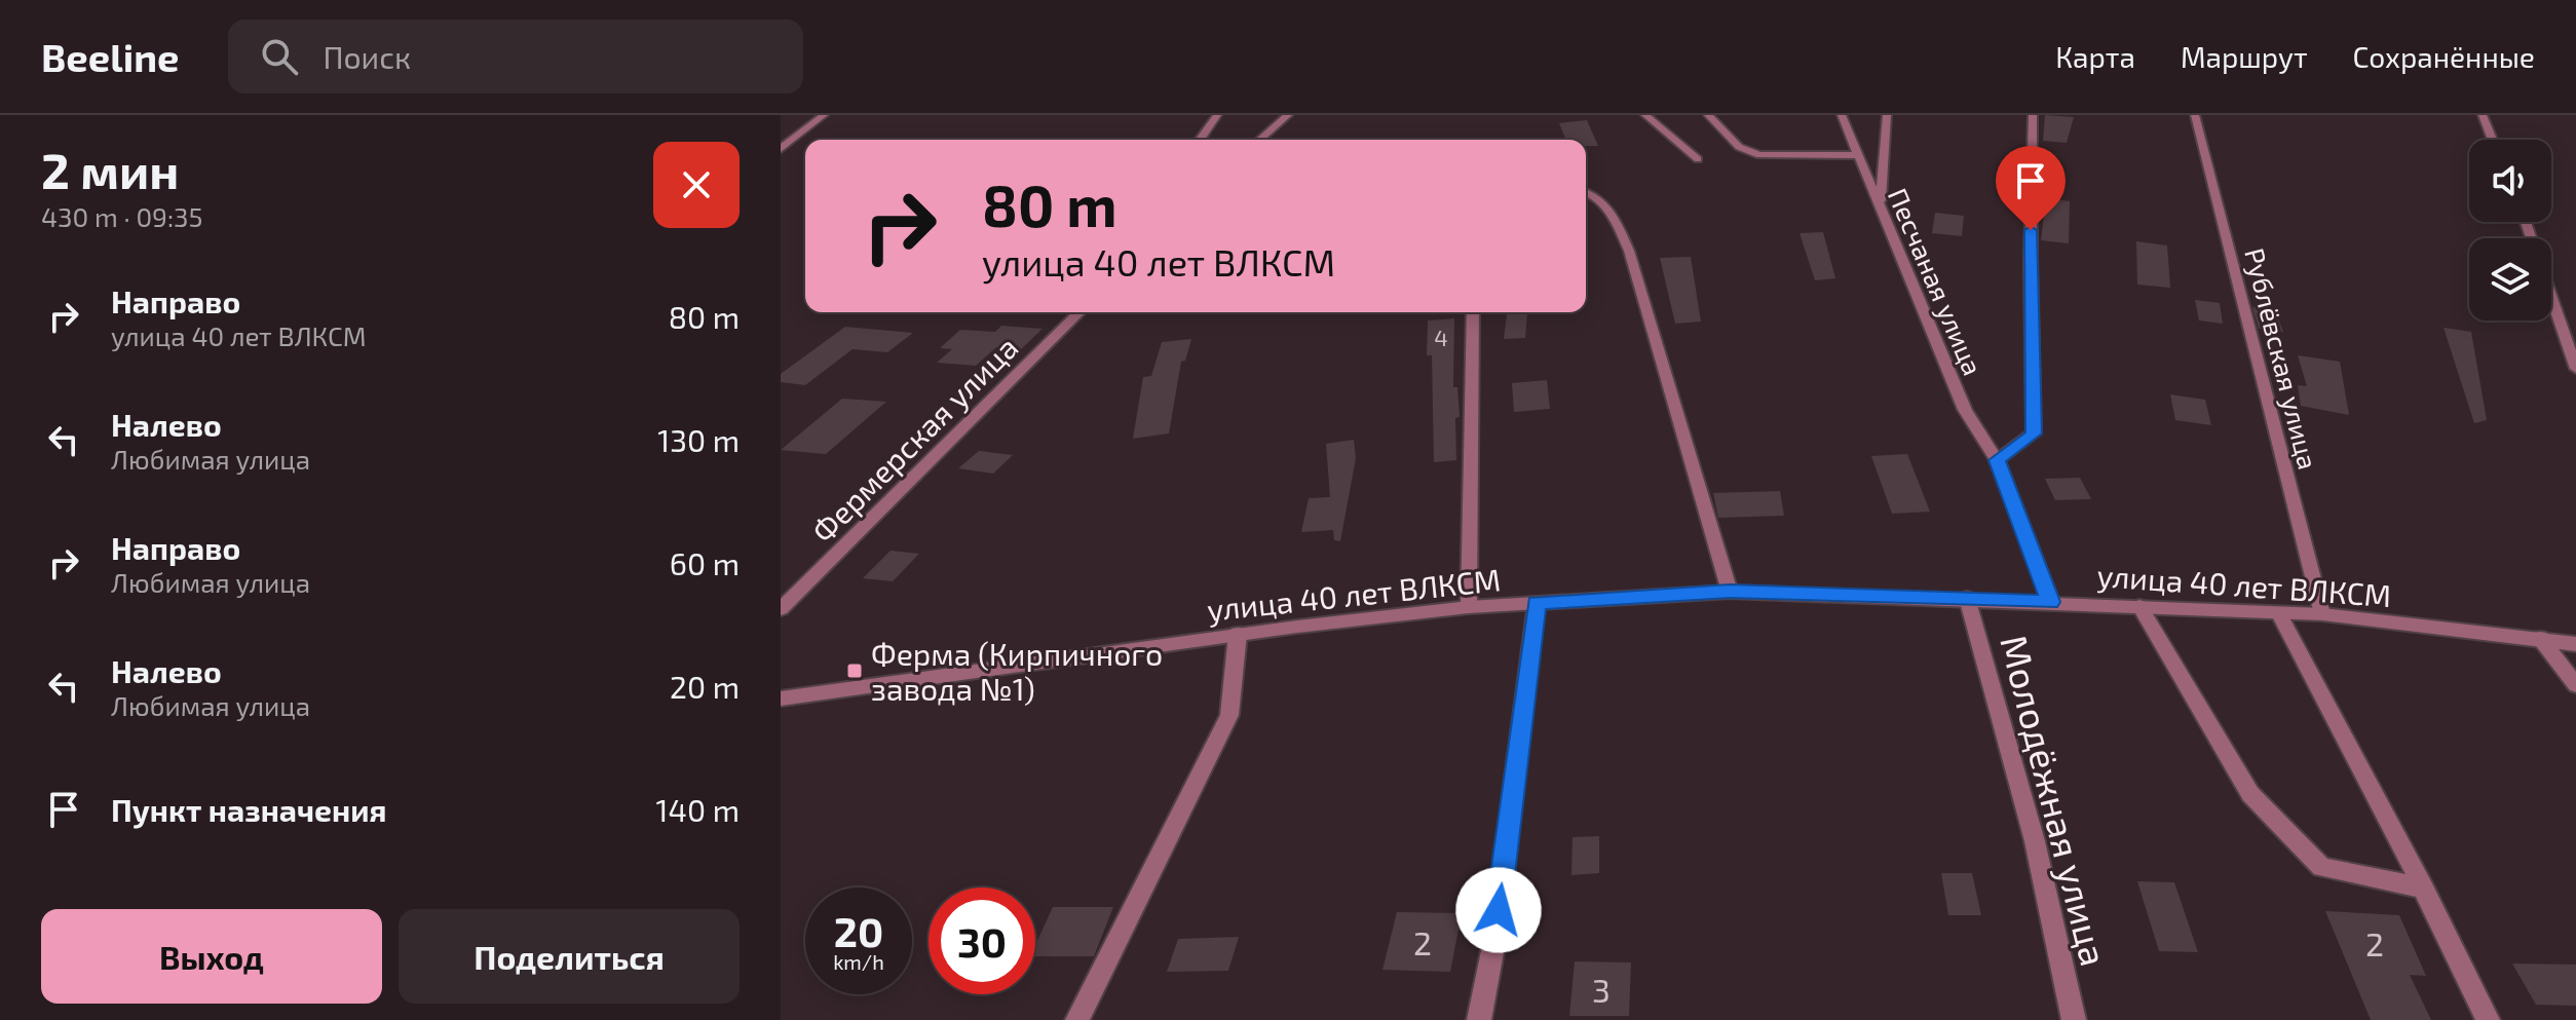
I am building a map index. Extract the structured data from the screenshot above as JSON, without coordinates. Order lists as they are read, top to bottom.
{
  "streets": {
    "street": [
      "Песчаная улица",
      "Рублёвская улица",
      "Фермерская улица",
      "улица 40 лет ВЛКСМ",
      "Молодёжная улица"
    ]
  },
  "crossings": [
    ["Песчаная улица", "улица 40 лет ВЛКСМ"],
    ["Рублёвская улица", "улица 40 лет ВЛКСМ"],
    ["улица 40 лет ВЛКСМ", "Молодёжная улица"]
  ],
  "places": {
    "transit": ["Ферма (Кирпичного завода №1)"]
  },
  "house_numbers": [
    "4",
    "2",
    "2",
    "3"
  ],
  "page": {
    "header": "Beeline",
    "search": "Поиск",
    "nav": ["Карта", "Маршрут", "Сохранённые"],
    "heading": ["2 мин", "430 m · 09:35"],
    "turn": ["80 m", "улица 40 лет ВЛКСМ"],
    "list": [
      {
        "name": "Направо",
        "note": "улица 40 лет ВЛКСМ",
        "value": "80 m"
      },
      {
        "name": "Налево",
        "note": "Любимая улица",
        "value": "130 m"
      },
      {
        "name": "Направо",
        "note": "Любимая улица",
        "value": "60 m"
      },
      {
        "name": "Налево",
        "note": "Любимая улица",
        "value": "20 m"
      },
      {
        "name": "Пункт назначения",
        "value": "140 m"
      }
    ],
    "speed": "20 km/h",
    "limit": "30",
    "buttons": ["Выход", "Поделиться"]
  }
}
